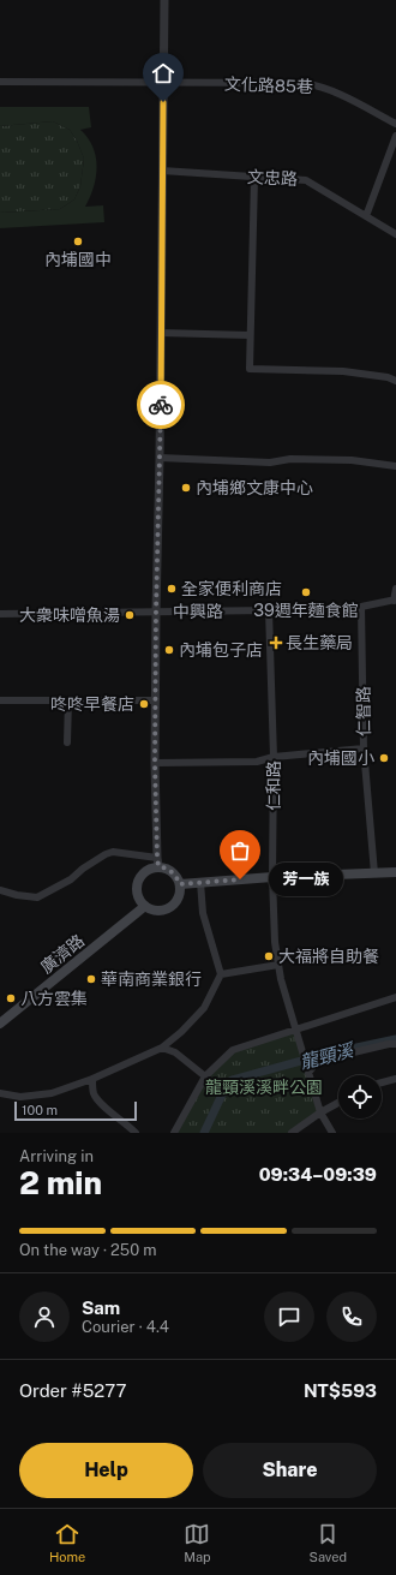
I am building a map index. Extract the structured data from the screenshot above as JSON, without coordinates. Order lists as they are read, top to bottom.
{
  "streets": {
    "main road": ["廣濟路"],
    "street": [
      "文化路85巷",
      "文忠路",
      "中興路",
      "仁智路",
      "仁和路"
    ]
  },
  "crossings": [
    ["中興路", "仁智路"],
    ["中興路", "仁和路"]
  ],
  "water": ["龍頸溪"],
  "parks": ["龍頸溪溪畔公園"],
  "places": {
    "other": [
      "內埔國中",
      "內埔鄉文康中心",
      "全家便利商店",
      "39週年麵食館",
      "大衆味噌魚湯",
      "內埔包子店",
      "咚咚早餐店",
      "內埔國小",
      "芳一族",
      "大福將自助餐",
      "華南商業銀行",
      "八方雲集"
    ],
    "health": ["長生藥局"]
  },
  "scale_bar": "100 m",
  "page": {
    "bubble": "芳一族",
    "scale": "100 m",
    "heading": ["2 min", "Arriving in", "09:34–09:39"],
    "panel": [
      "Sam",
      "Courier · 4.4",
      "Order #5277",
      "NT$593"
    ],
    "bar": "On the way · 250 m",
    "buttons": ["Help", "Share"],
    "tabs": ["Home", "Map", "Saved"]
  }
}
